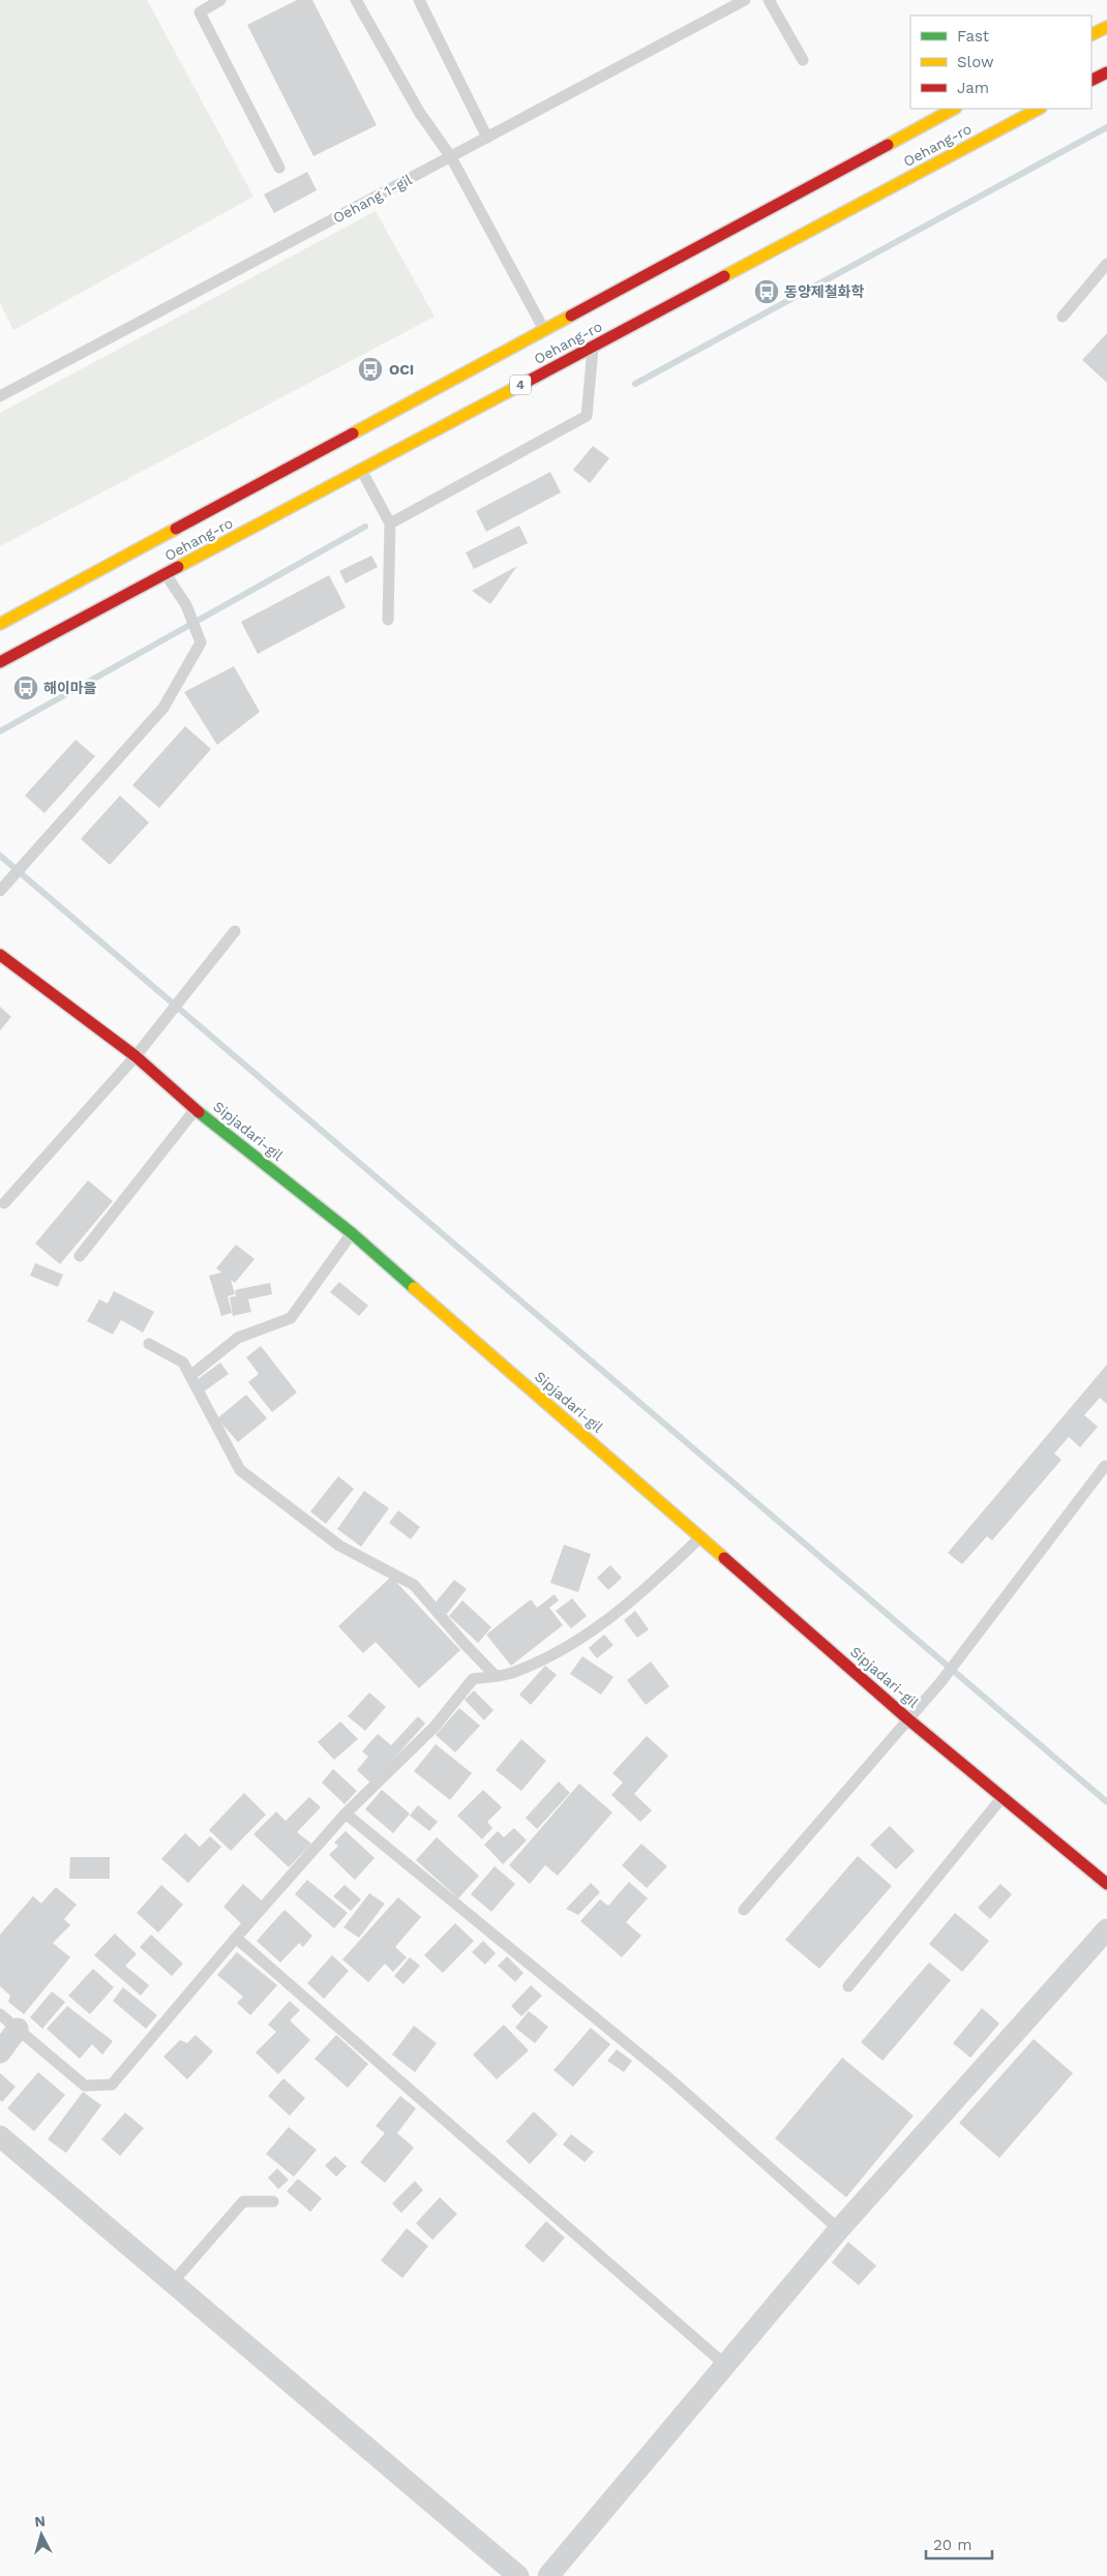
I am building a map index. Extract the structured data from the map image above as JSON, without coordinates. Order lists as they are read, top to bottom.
{
  "streets": {
    "main road": ["Oehang-ro", "4", "Sipjadari-gil"],
    "lane": ["Oehang 1-gil"]
  },
  "places": {
    "bus stop": ["동양제철화학", "OCI", "해이마을"]
  },
  "legend": ["Fast", "Slow", "Jam"],
  "scale_bar": "20 m",
  "north": "top"
}
